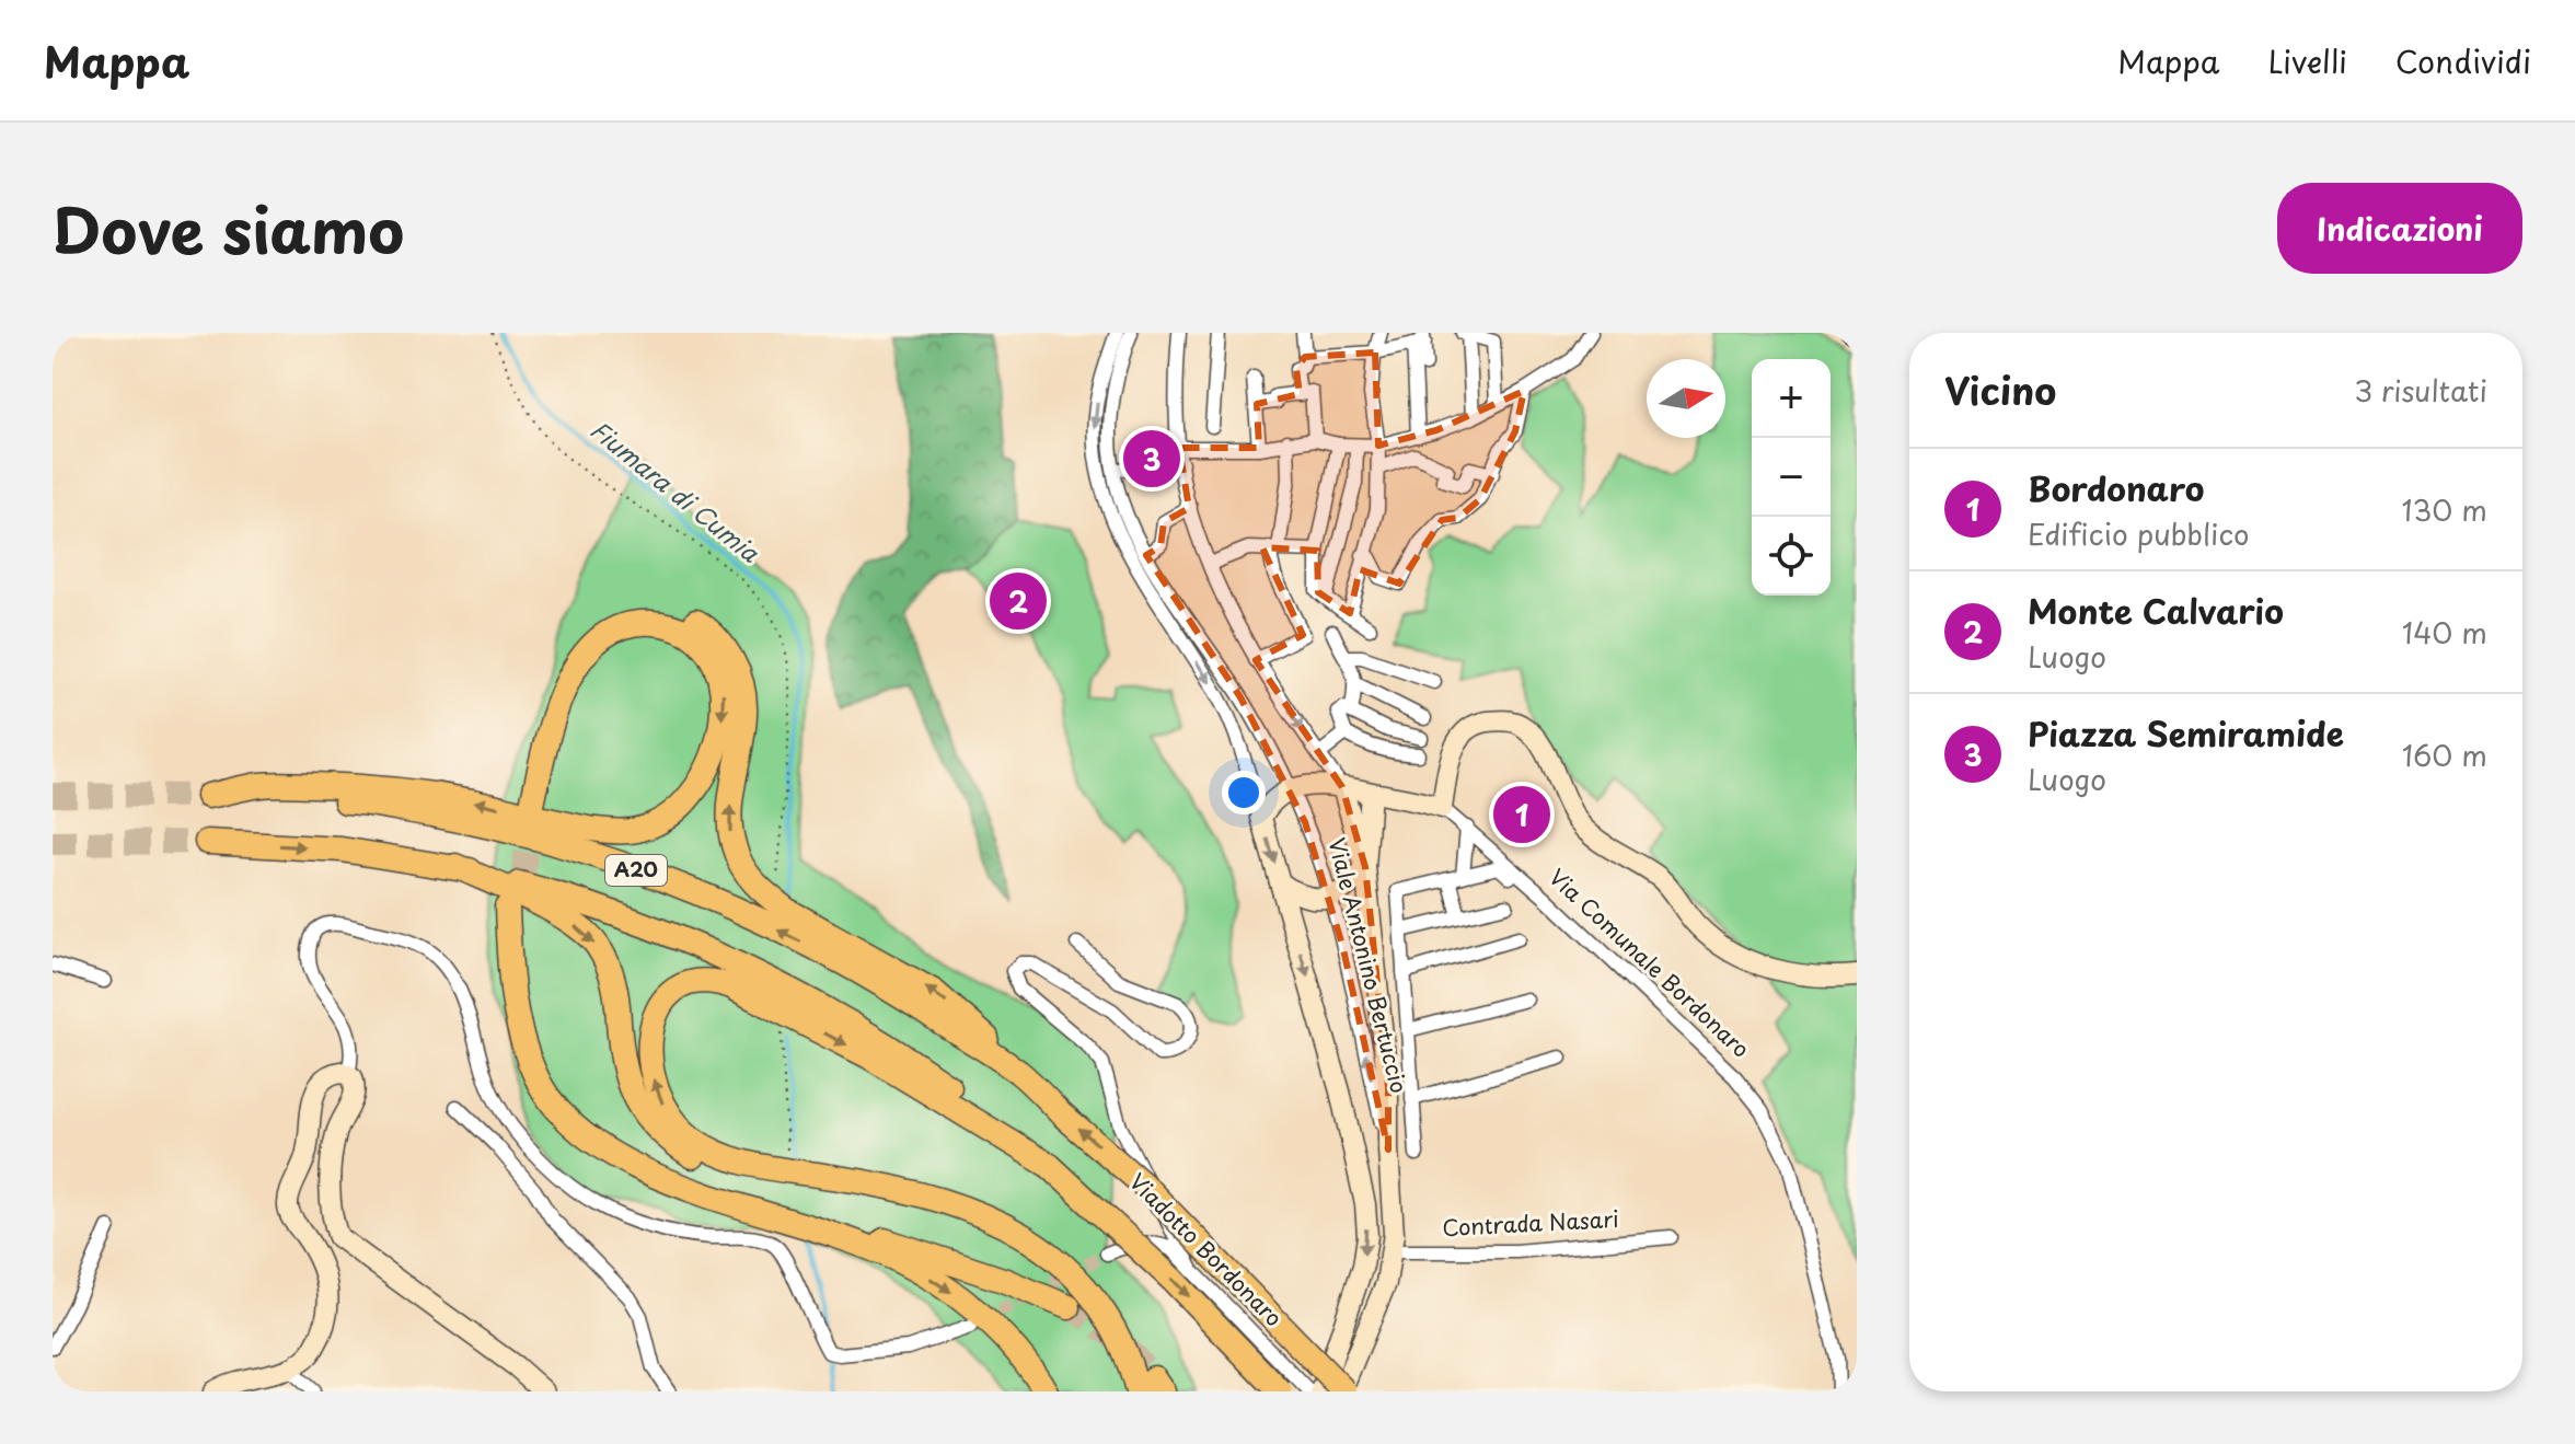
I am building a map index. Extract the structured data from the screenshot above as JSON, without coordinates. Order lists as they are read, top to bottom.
{
  "streets": {
    "highway": ["A20", "Viadotto Bordonaro"],
    "street": ["Via Comunale Bordonaro", "Viale Antonino Bertuccio", "Contrada Nasari"]
  },
  "crossings": [
    ["A20", "Viadotto Bordonaro"],
    ["Via Comunale Bordonaro", "Viale Antonino Bertuccio"],
    ["Viale Antonino Bertuccio", "Contrada Nasari"],
    ["Viale Antonino Bertuccio", "Viadotto Bordonaro"]
  ],
  "water": ["Fiumara di Cumia"],
  "north": "right",
  "page": {
    "header": "Mappa",
    "nav": ["Mappa", "Livelli", "Condividi"],
    "title": "Dove siamo",
    "buttons": "Indicazioni",
    "heading": ["Vicino", "3 risultati"],
    "map_buttons": ["+", "−"],
    "pins": ["3", "2", "1"],
    "list": [
      {
        "mark": "1",
        "name": "Bordonaro",
        "note": "Edificio pubblico",
        "value": "130 m"
      },
      {
        "mark": "2",
        "name": "Monte Calvario",
        "note": "Luogo",
        "value": "140 m"
      },
      {
        "mark": "3",
        "name": "Piazza Semiramide",
        "note": "Luogo",
        "value": "160 m"
      }
    ]
  }
}
